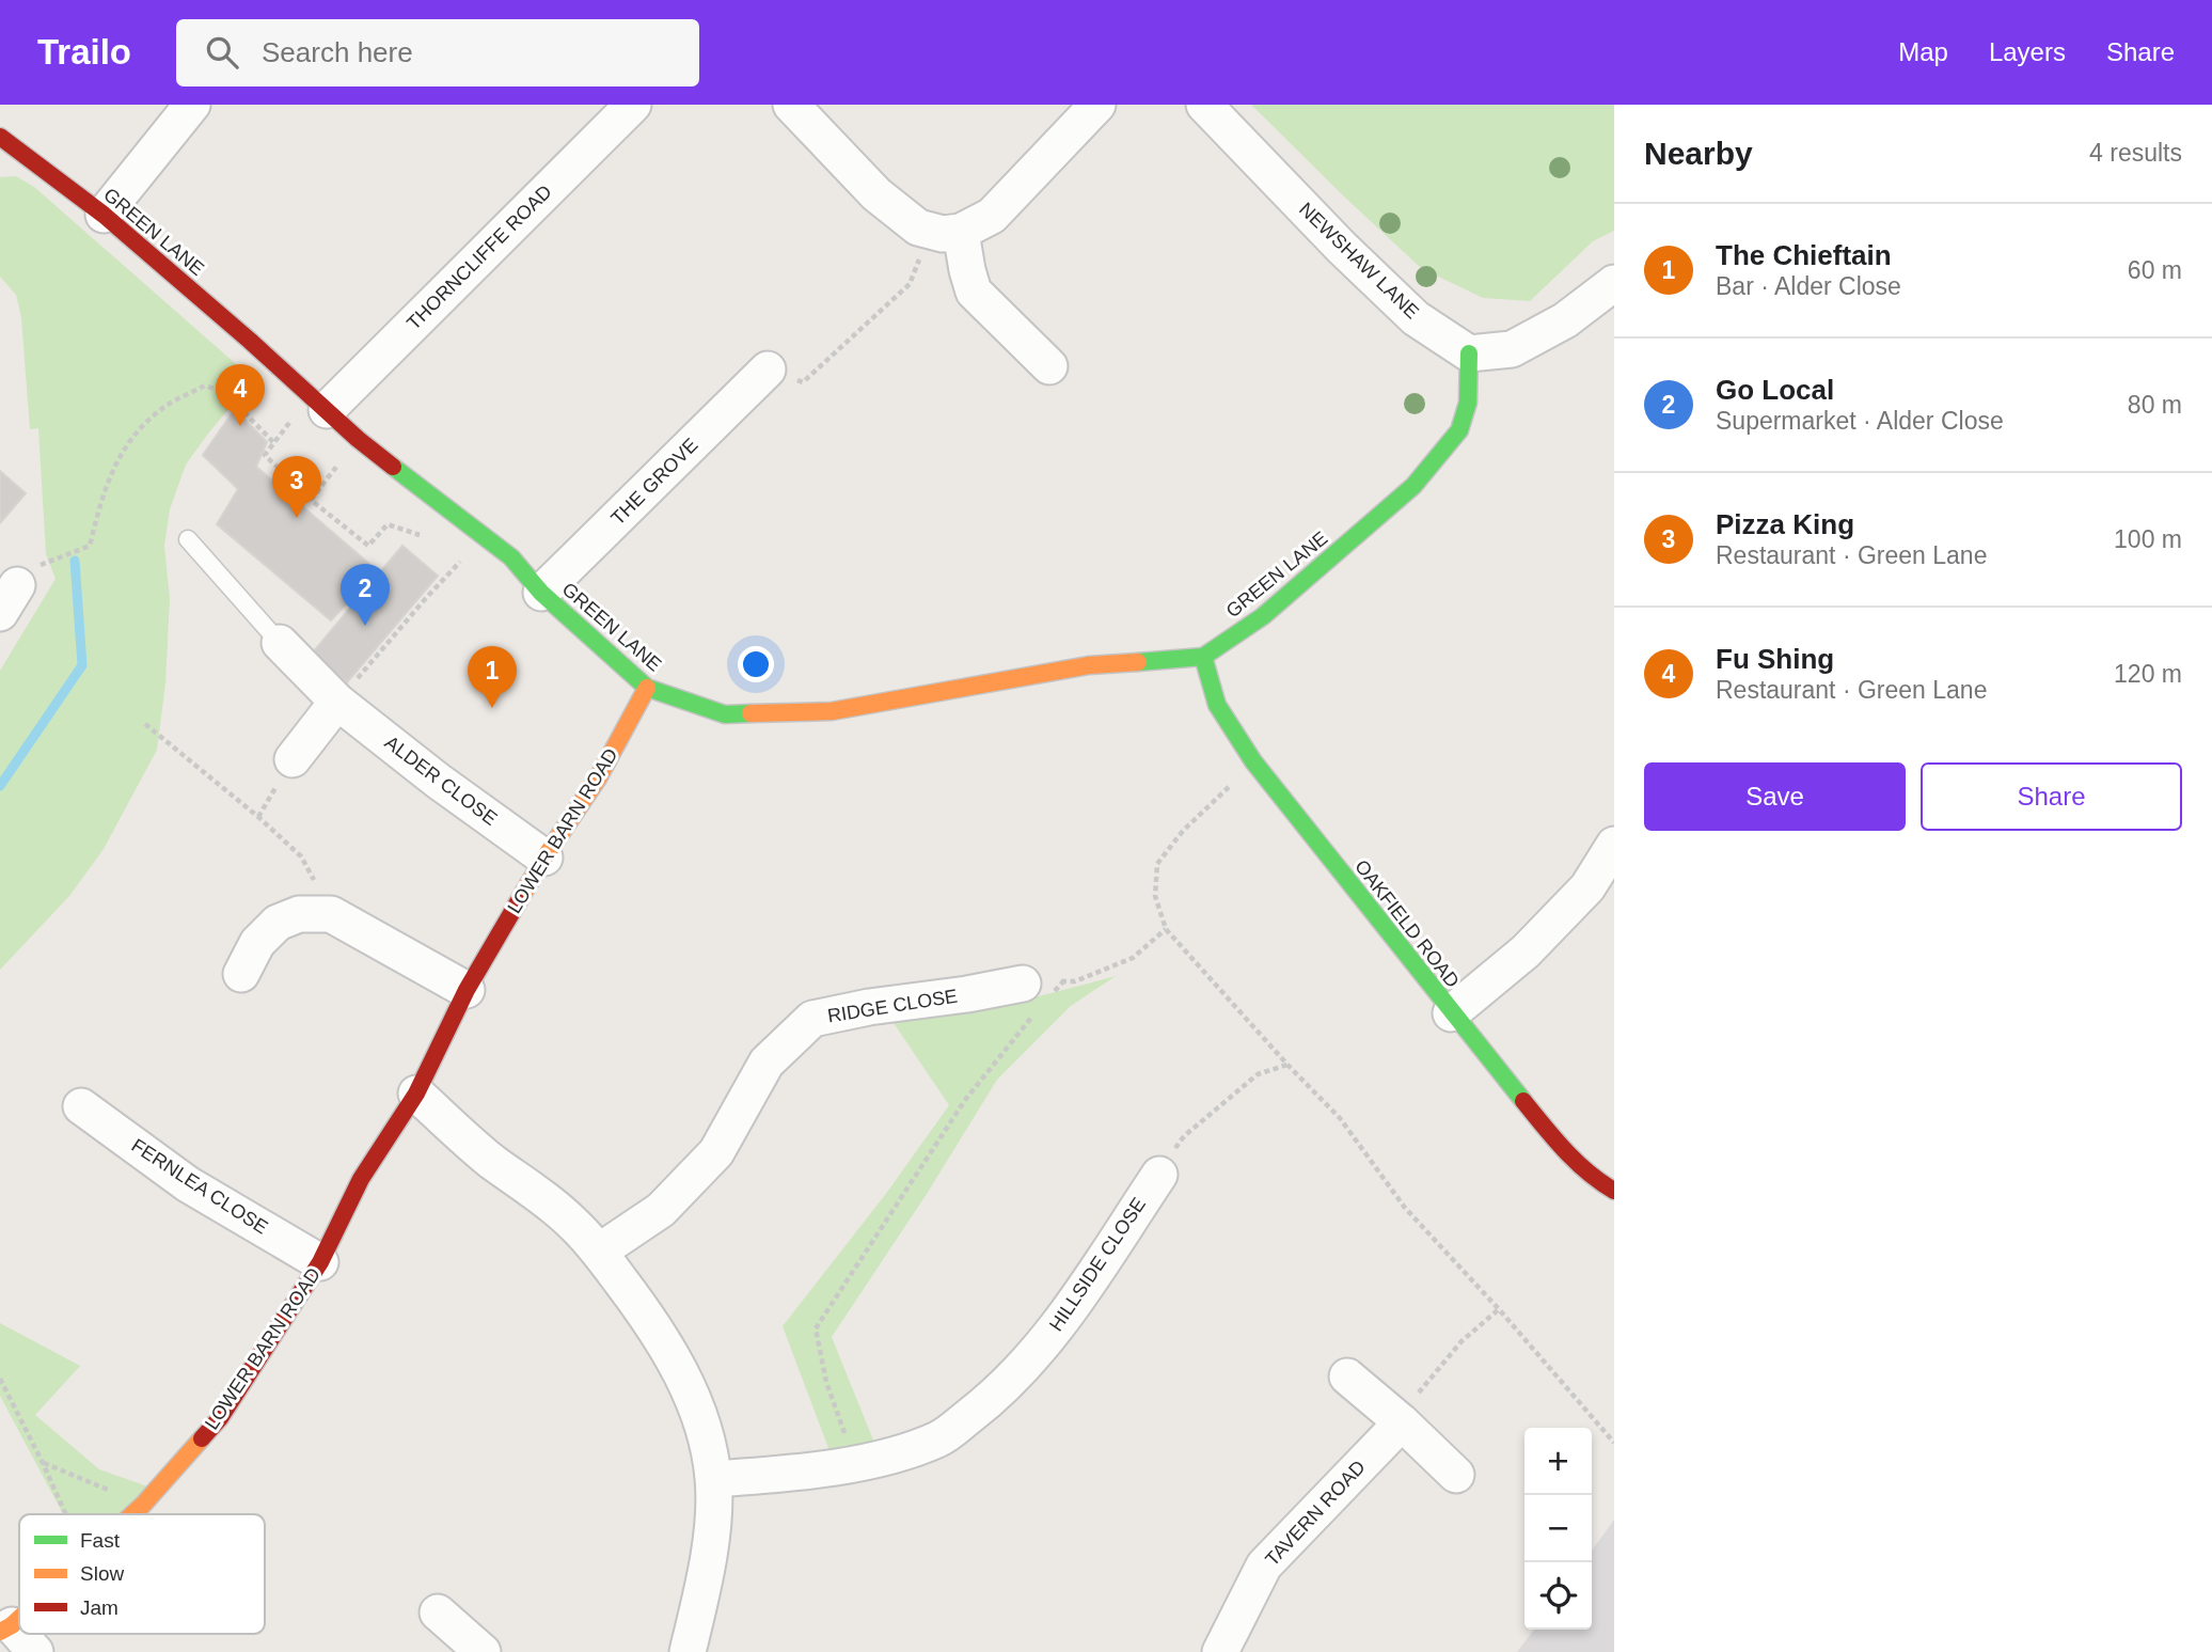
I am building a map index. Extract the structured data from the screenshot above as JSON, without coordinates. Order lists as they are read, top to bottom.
{
  "streets": {
    "street": [
      "GREEN LANE",
      "THORNCLIFFE ROAD",
      "NEWSHAW LANE",
      "THE GROVE",
      "ALDER CLOSE",
      "LOWER BARN ROAD",
      "OAKFIELD ROAD",
      "RIDGE CLOSE",
      "FERNLEA CLOSE",
      "HILLSIDE CLOSE",
      "TAVERN ROAD"
    ]
  },
  "crossings": [
    ["GREEN LANE", "THORNCLIFFE ROAD"],
    ["GREEN LANE", "NEWSHAW LANE"],
    ["GREEN LANE", "THE GROVE"],
    ["GREEN LANE", "LOWER BARN ROAD"],
    ["GREEN LANE", "OAKFIELD ROAD"],
    ["ALDER CLOSE", "LOWER BARN ROAD"],
    ["LOWER BARN ROAD", "FERNLEA CLOSE"]
  ],
  "legend": ["Fast", "Slow", "Jam"],
  "page": {
    "header": "Trailo",
    "search": "Search here",
    "nav": ["Map", "Layers", "Share"],
    "heading": ["Nearby", "4 results"],
    "list": [
      {
        "mark": "1",
        "name": "The Chieftain",
        "note": "Bar · Alder Close",
        "value": "60 m"
      },
      {
        "mark": "2",
        "name": "Go Local",
        "note": "Supermarket · Alder Close",
        "value": "80 m"
      },
      {
        "mark": "3",
        "name": "Pizza King",
        "note": "Restaurant · Green Lane",
        "value": "100 m"
      },
      {
        "mark": "4",
        "name": "Fu Shing",
        "note": "Restaurant · Green Lane",
        "value": "120 m"
      }
    ],
    "pins": [
      "4",
      "3",
      "2",
      "1"
    ],
    "buttons": ["Save", "Share"],
    "map_buttons": ["+", "−"]
  }
}
